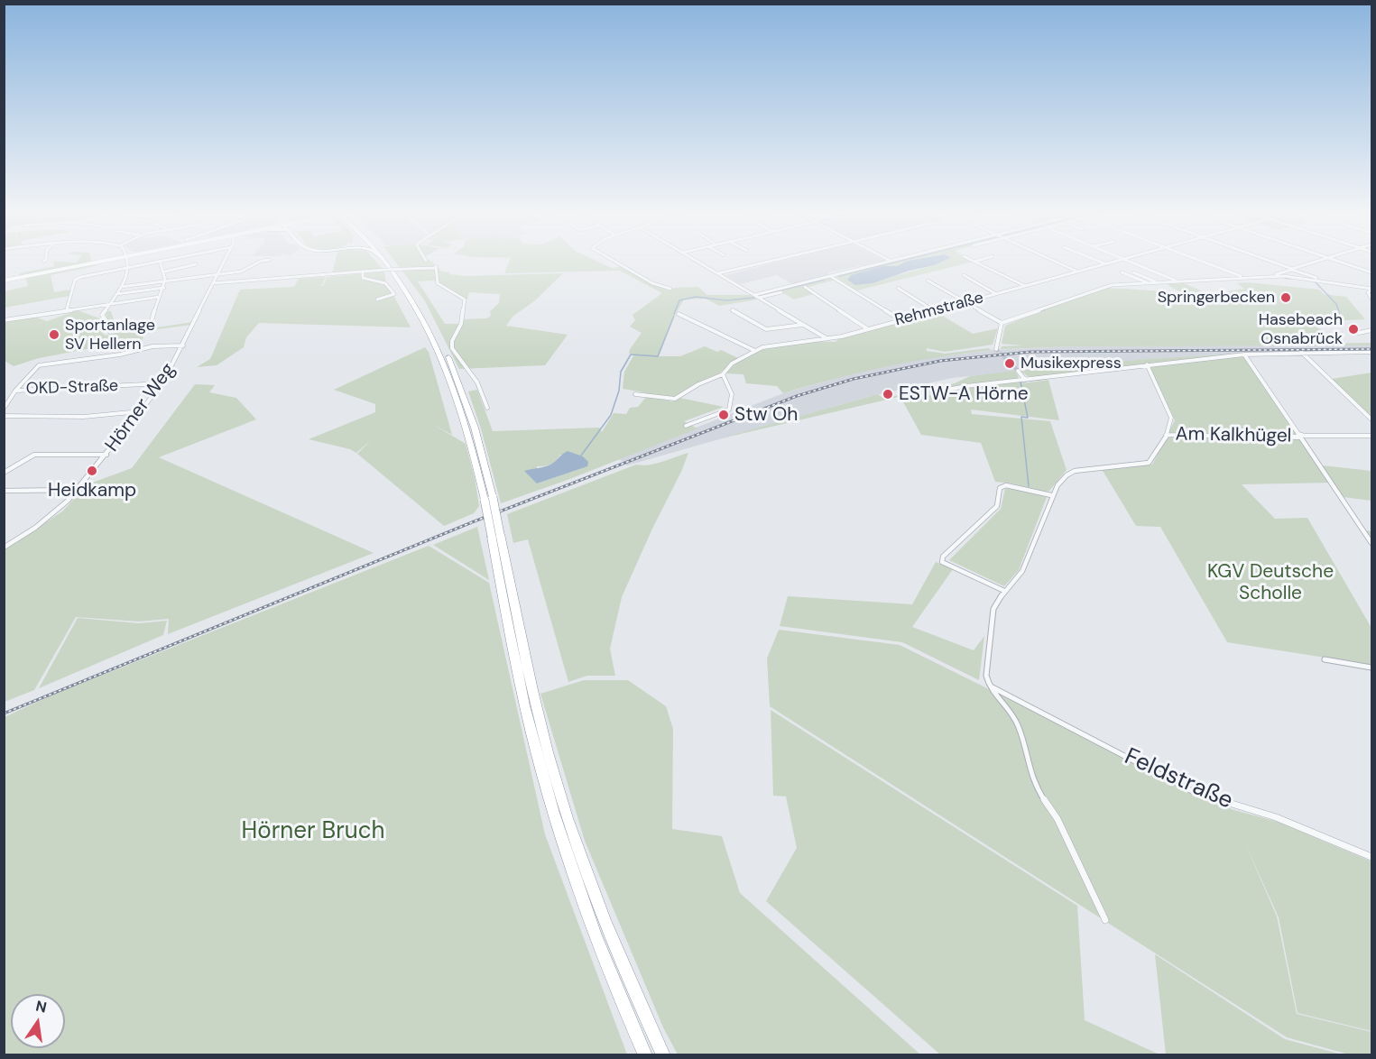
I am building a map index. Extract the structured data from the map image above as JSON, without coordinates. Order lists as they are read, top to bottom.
{
  "streets": {
    "street": [
      "Rehmstraße",
      "OKD-Straße",
      "Hörner Weg",
      "Am Kalkhügel",
      "Feldstraße"
    ]
  },
  "crossings": [
    ["OKD-Straße", "Hörner Weg"]
  ],
  "parks": ["KGV Deutsche Scholle", "Hörner Bruch"],
  "places": [
    "Springerbecken",
    "Hasebeach Osnabrück",
    "Sportanlage SV Hellern",
    "Musikexpress",
    "ESTW-A Hörne",
    "Stw Oh",
    "Heidkamp"
  ],
  "north": "top"
}
